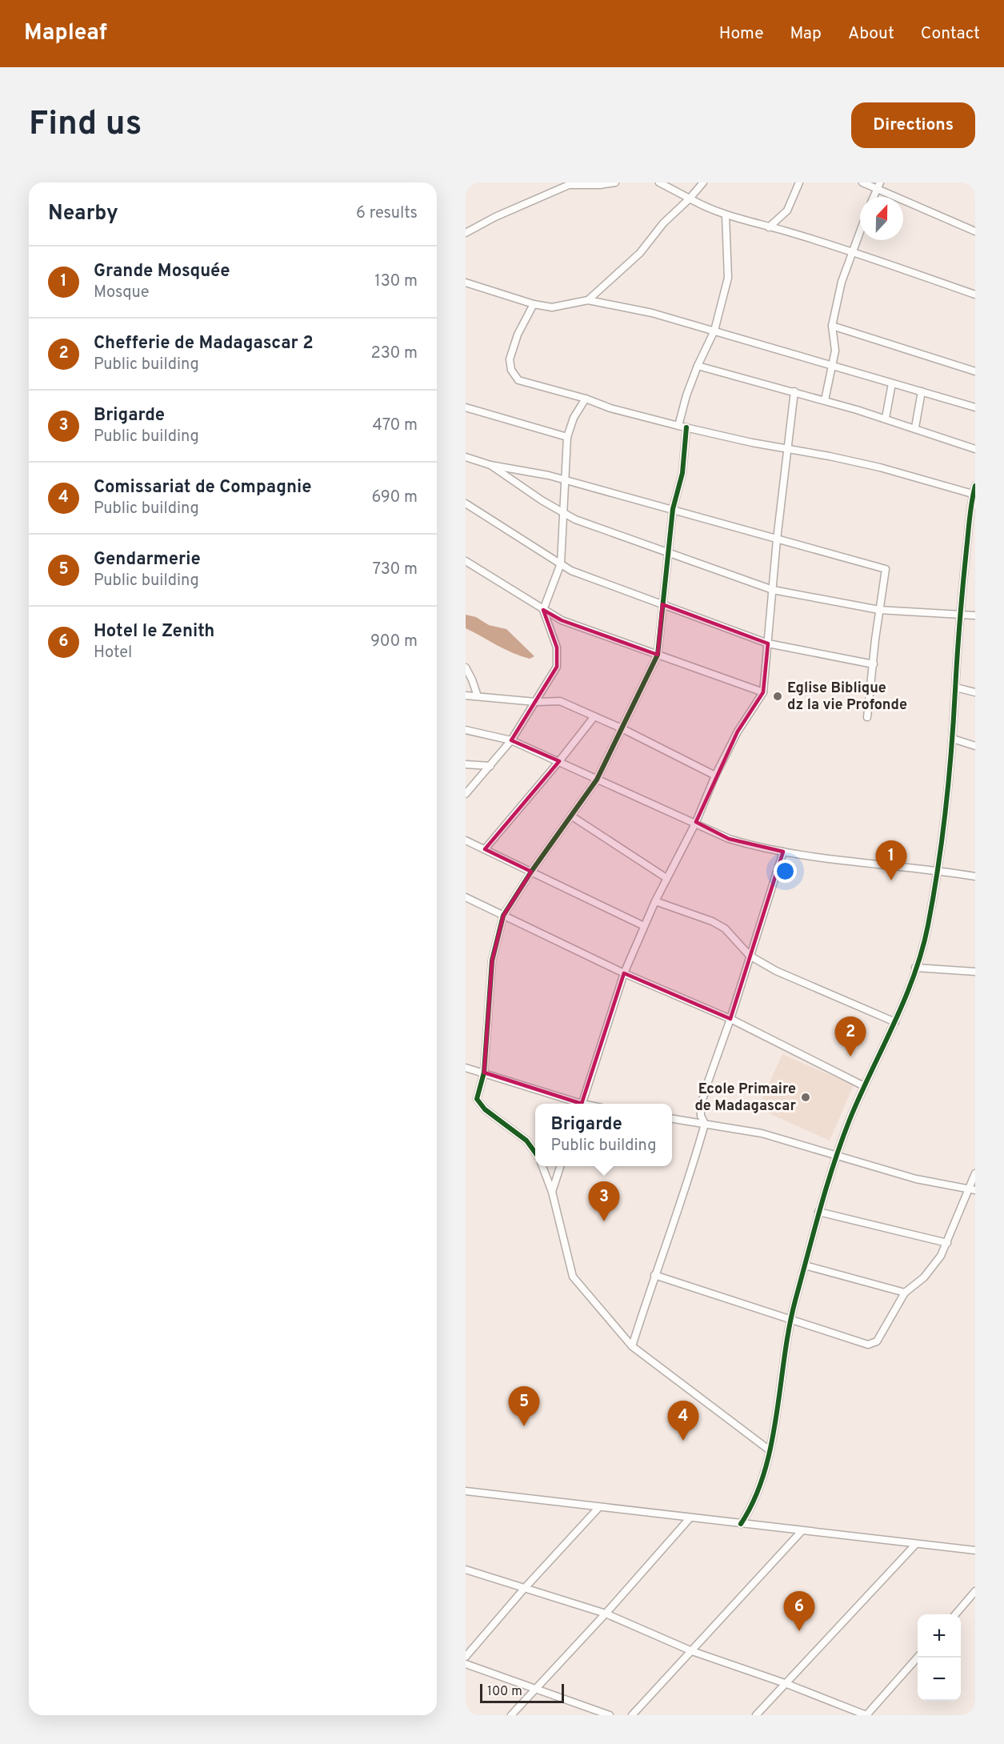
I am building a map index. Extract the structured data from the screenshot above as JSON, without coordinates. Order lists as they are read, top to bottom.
{
  "places": ["Eglise Biblique dz la vie Profonde", "Ecole Primaire de Madagascar"],
  "scale_bar": "100 m",
  "north": "top",
  "page": {
    "header": "Mapleaf",
    "nav": [
      "Home",
      "Map",
      "About",
      "Contact"
    ],
    "buttons": "Directions",
    "title": "Find us",
    "heading": ["Nearby", "6 results"],
    "list": [
      {
        "mark": "1",
        "name": "Grande Mosquée",
        "note": "Mosque",
        "value": "130 m"
      },
      {
        "mark": "2",
        "name": "Chefferie de Madagascar 2",
        "note": "Public building",
        "value": "230 m"
      },
      {
        "mark": "3",
        "name": "Brigarde",
        "note": "Public building",
        "value": "470 m"
      },
      {
        "mark": "4",
        "name": "Comissariat de Compagnie",
        "note": "Public building",
        "value": "690 m"
      },
      {
        "mark": "5",
        "name": "Gendarmerie",
        "note": "Public building",
        "value": "730 m"
      },
      {
        "mark": "6",
        "name": "Hotel le Zenith",
        "note": "Hotel",
        "value": "900 m"
      }
    ],
    "pins": [
      "1",
      "2",
      "3",
      "5",
      "4",
      "6"
    ],
    "popup": ["Brigarde", "Public building"],
    "map_buttons": ["+", "−"],
    "scale": "100 m"
  }
}
